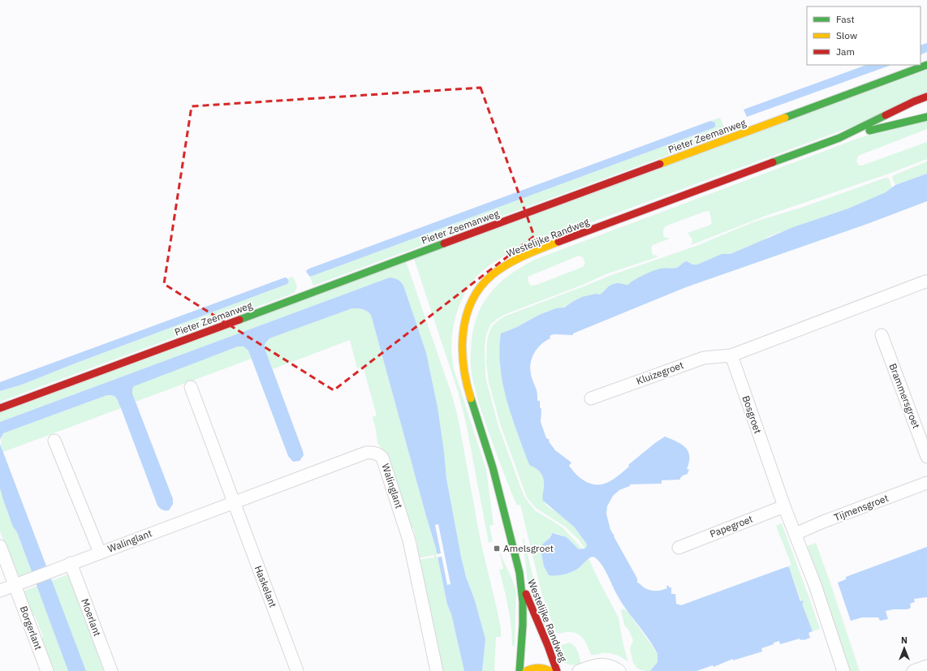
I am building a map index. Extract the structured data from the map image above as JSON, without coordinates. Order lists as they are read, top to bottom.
{
  "streets": {
    "street": [
      "Pieter Zeemanweg",
      "Westelijke Randweg",
      "Kluizegroet",
      "Brammersgroet",
      "Bosgroet",
      "Walinglant",
      "Tijmensgroet",
      "Papegroet",
      "Haskelant",
      "Moerlant",
      "Borgerlant"
    ]
  },
  "crossings": [
    ["Kluizegroet", "Bosgroet"],
    ["Bosgroet", "Tijmensgroet"],
    ["Bosgroet", "Papegroet"],
    ["Walinglant", "Haskelant"],
    ["Walinglant", "Moerlant"],
    ["Walinglant", "Borgerlant"]
  ],
  "places": {
    "transit": ["Amelsgroet"]
  },
  "legend": ["Fast", "Slow", "Jam"],
  "north": "top"
}
